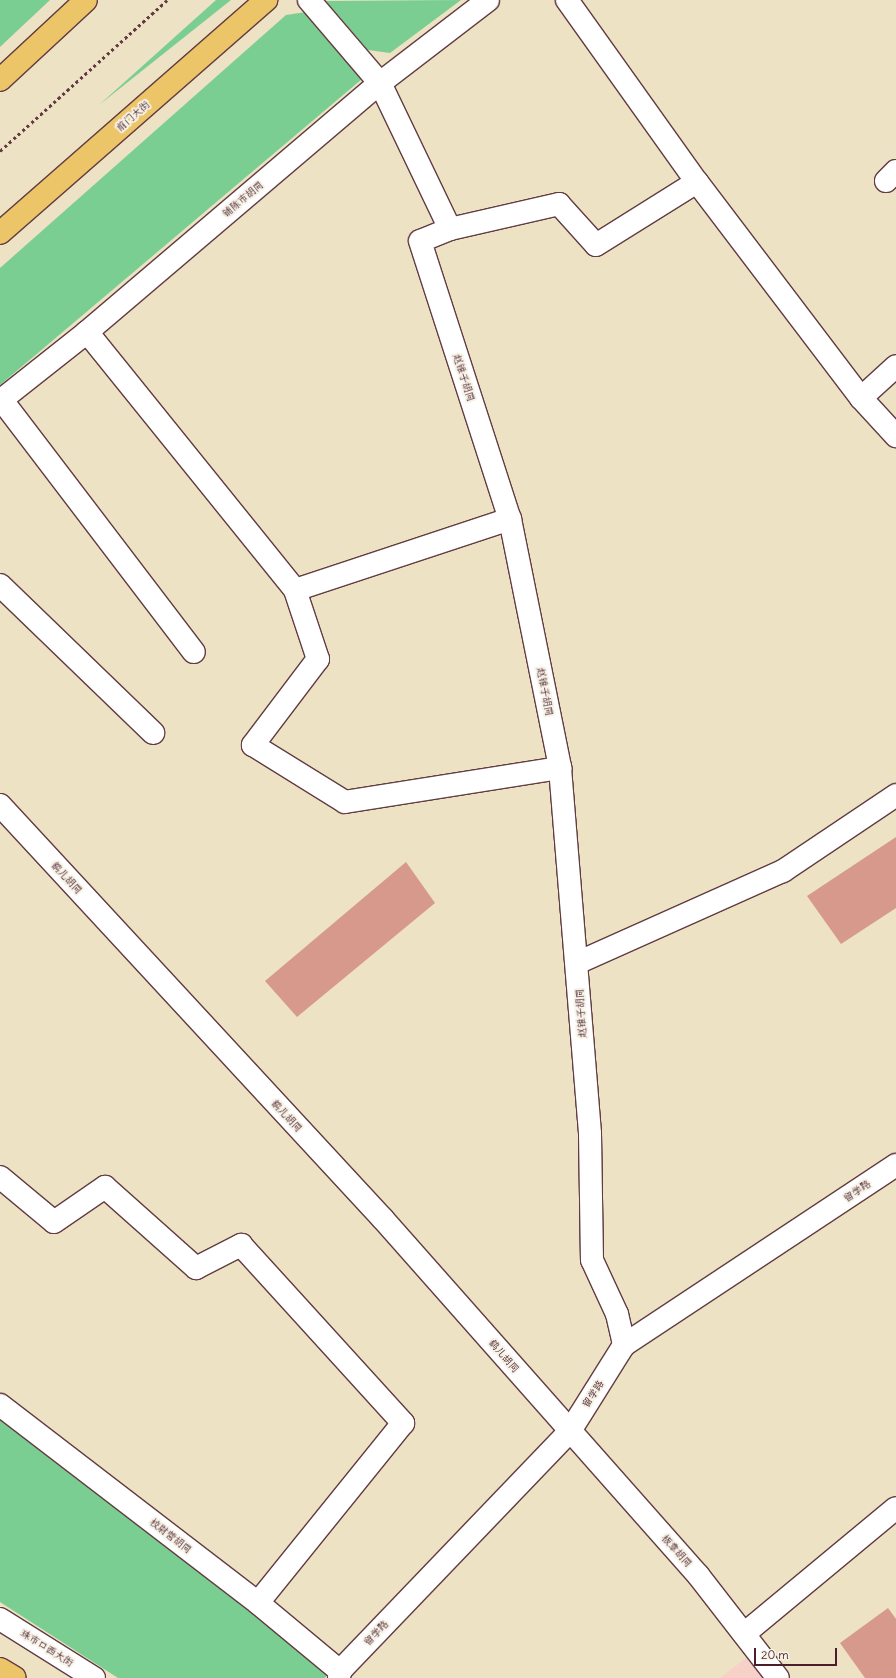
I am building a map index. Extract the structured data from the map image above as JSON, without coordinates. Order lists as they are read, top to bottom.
{
  "streets": {
    "main road": ["前门大街"],
    "street": [
      "铺陈市胡同",
      "赵锥子胡同",
      "鹞儿胡同",
      "留学路",
      "校尉营胡同",
      "板章胡同",
      "珠市口西大街"
    ]
  },
  "crossings": [
    ["赵锥子胡同", "留学路"],
    ["鹞儿胡同", "留学路"],
    ["鹞儿胡同", "板章胡同"],
    ["留学路", "校尉营胡同"],
    ["留学路", "板章胡同"]
  ],
  "scale_bar": "20 m"
}
